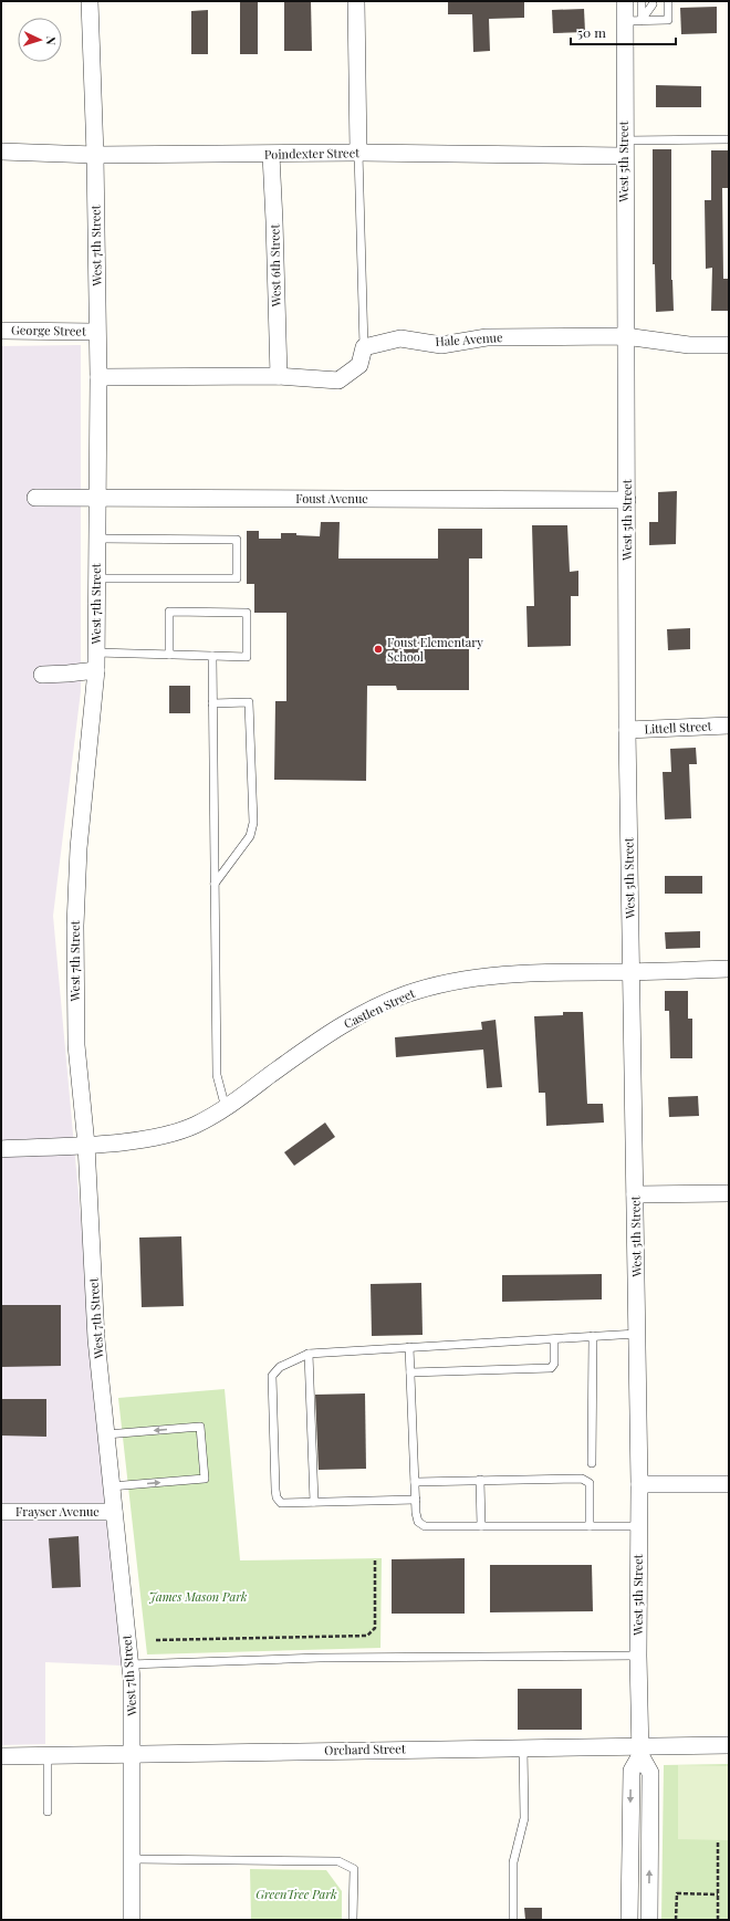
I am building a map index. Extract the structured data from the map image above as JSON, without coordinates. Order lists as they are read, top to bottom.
{
  "streets": {
    "street": [
      "Poindexter Street",
      "West 5th Street",
      "West 7th Street",
      "West 6th Street",
      "George Street",
      "Hale Avenue",
      "Foust Avenue",
      "Littell Street",
      "Castlen Street",
      "Frayser Avenue",
      "Orchard Street"
    ]
  },
  "crossings": [
    ["Poindexter Street", "West 5th Street"],
    ["Poindexter Street", "West 7th Street"],
    ["Poindexter Street", "West 6th Street"],
    ["West 5th Street", "Hale Avenue"],
    ["West 5th Street", "Foust Avenue"],
    ["West 5th Street", "Littell Street"],
    ["West 5th Street", "Castlen Street"],
    ["West 5th Street", "Orchard Street"],
    ["West 7th Street", "George Street"],
    ["West 7th Street", "Foust Avenue"],
    ["West 7th Street", "Castlen Street"],
    ["West 7th Street", "Frayser Avenue"],
    ["West 7th Street", "Orchard Street"]
  ],
  "parks": ["James Mason Park", "GreenTree Park"],
  "places": ["Foust Elementary School"],
  "scale_bar": "50 m",
  "north": "right"
}
